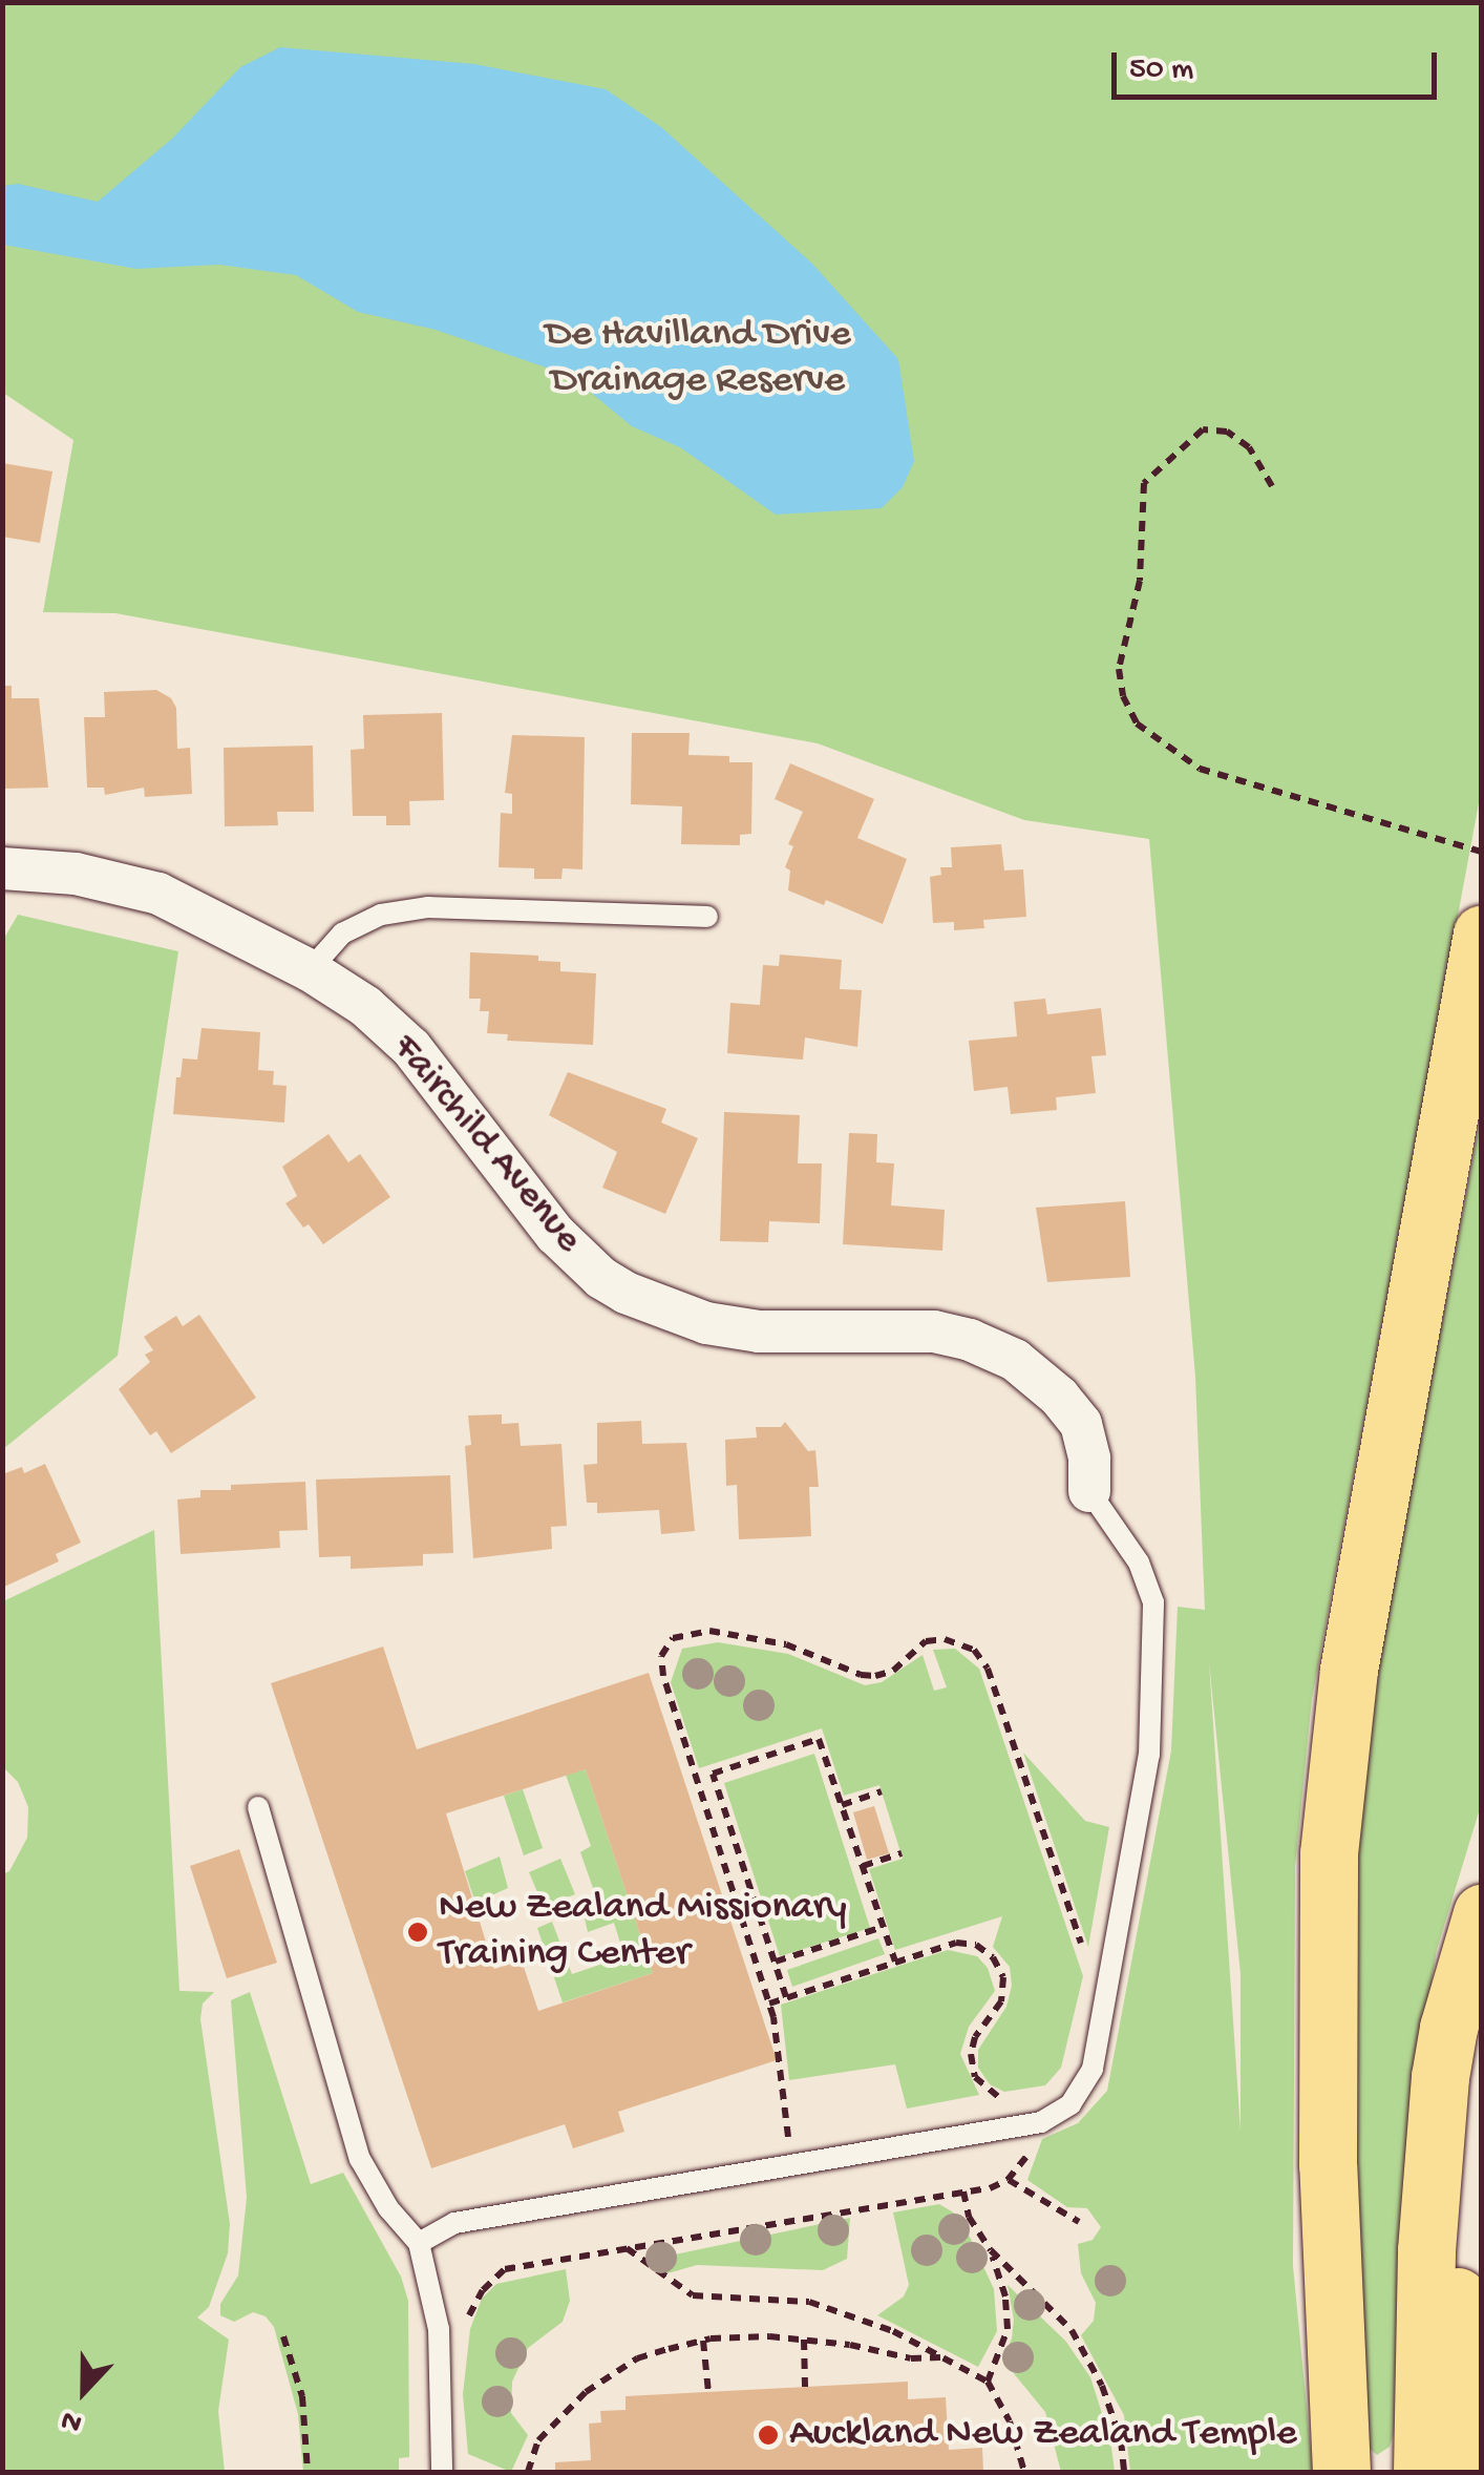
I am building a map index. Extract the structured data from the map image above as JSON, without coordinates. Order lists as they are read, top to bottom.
{
  "streets": {
    "street": ["Fairchild Avenue"]
  },
  "parks": ["De Havilland Drive Drainage Reserve"],
  "places": ["New Zealand Missionary Training Center", "Auckland New Zealand Temple"],
  "scale_bar": "50 m",
  "north": "bottom"
}
